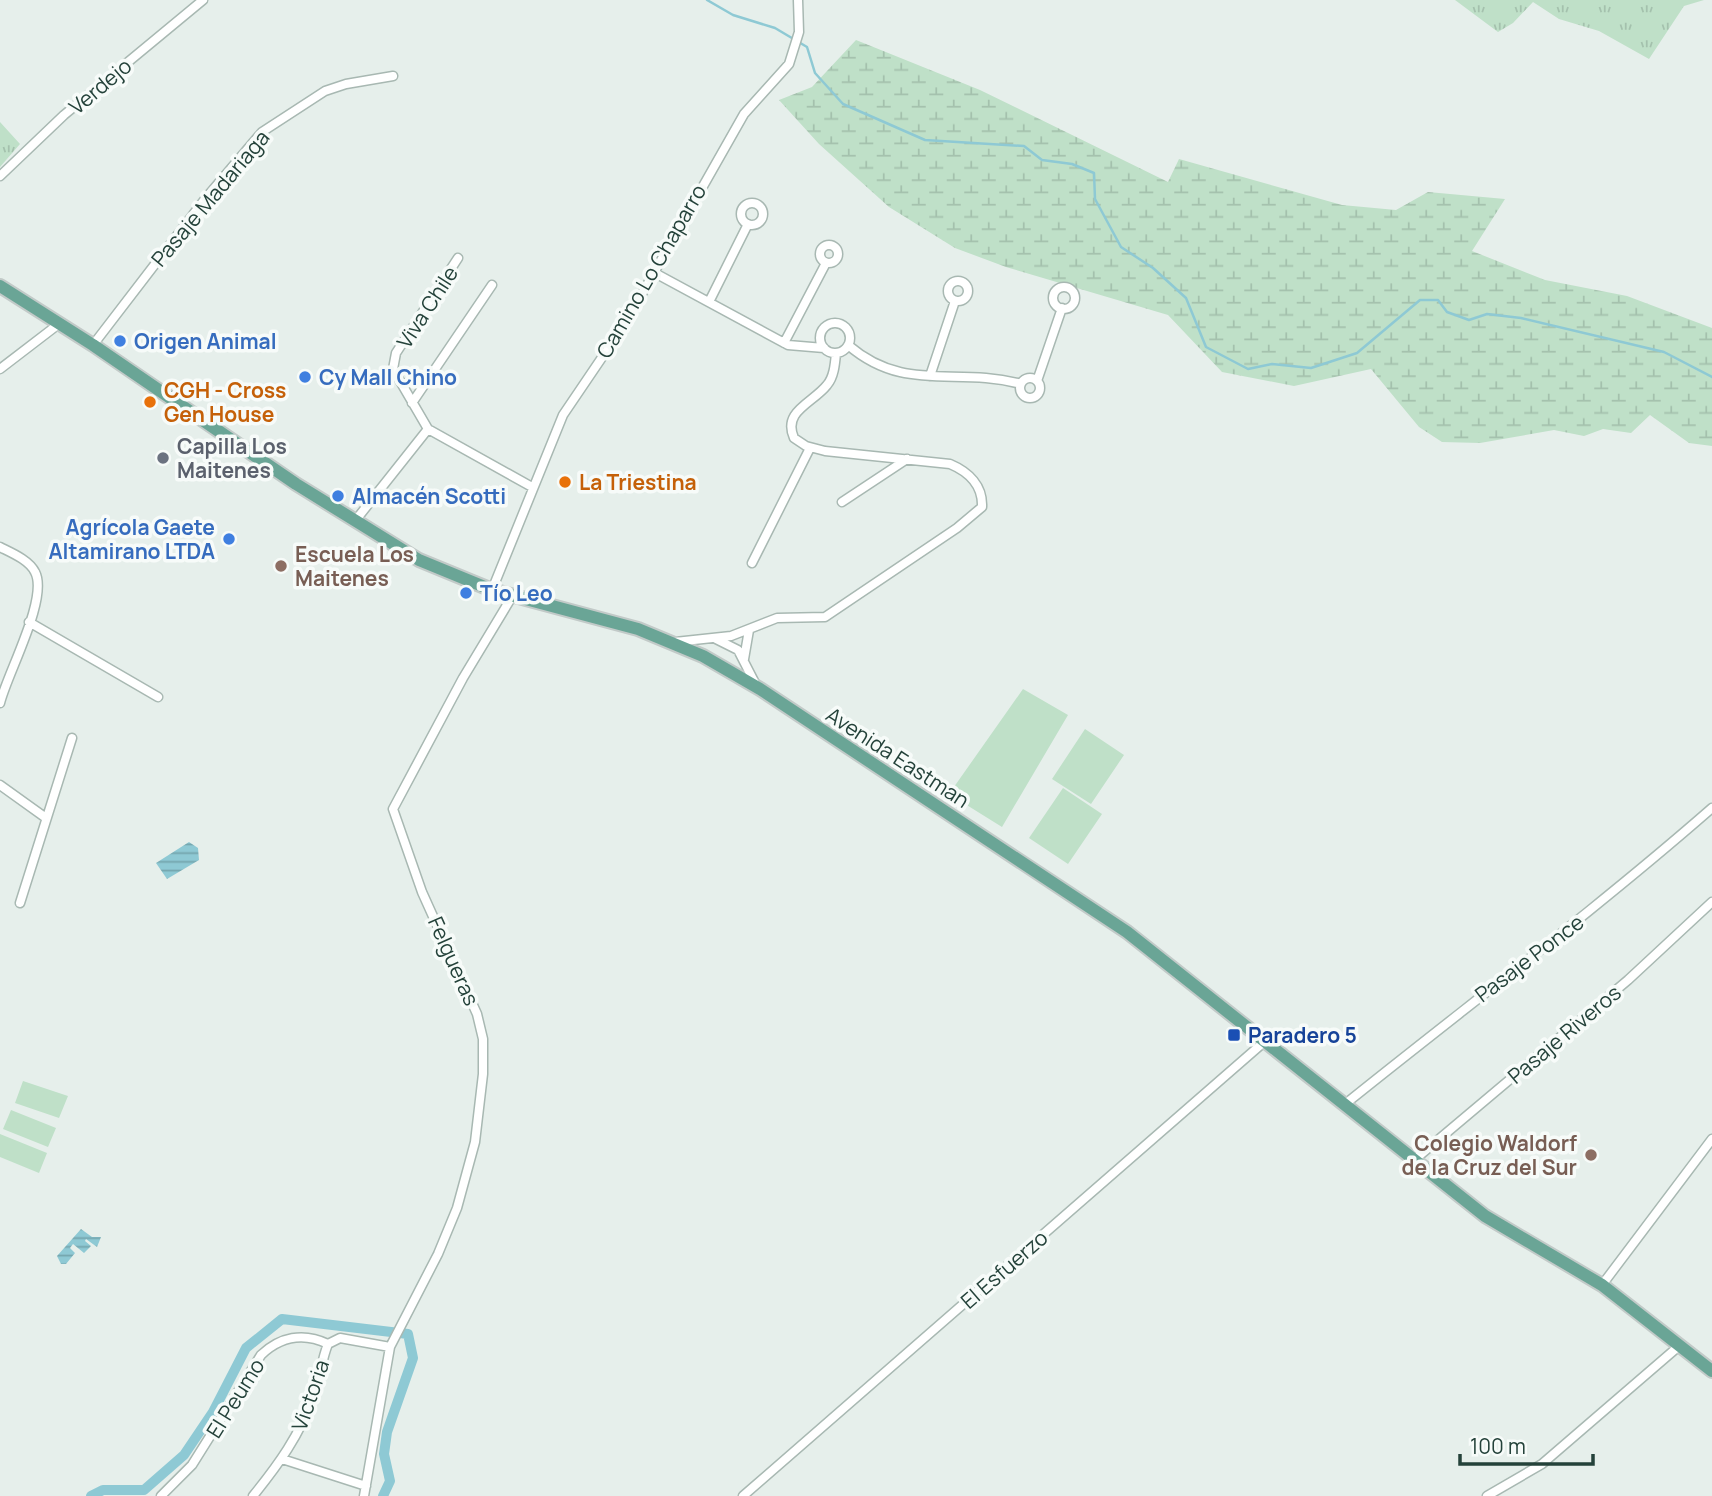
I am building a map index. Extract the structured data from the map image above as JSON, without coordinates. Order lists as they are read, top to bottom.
{
  "streets": {
    "main road": ["Avenida Eastman"],
    "street": [
      "Verdejo",
      "Pasaje Madariaga",
      "Camino Lo Chaparro",
      "Viva Chile",
      "Pasaje Ponce",
      "Felgueras",
      "Pasaje Riveros",
      "El Esfuerzo",
      "Victoria",
      "El Peumo"
    ]
  },
  "crossings": [
    ["Pasaje Madariaga", "Avenida Eastman"],
    ["Camino Lo Chaparro", "Viva Chile"],
    ["Camino Lo Chaparro", "Avenida Eastman"],
    ["Avenida Eastman", "Pasaje Ponce"],
    ["Avenida Eastman", "Felgueras"],
    ["Avenida Eastman", "Pasaje Riveros"],
    ["Avenida Eastman", "El Esfuerzo"],
    ["Felgueras", "Victoria"],
    ["Victoria", "El Peumo"]
  ],
  "places": {
    "other": [
      "Origen Animal",
      "Cy Mall Chino",
      "CGH - Cross Gen House",
      "Capilla Los Maitenes",
      "La Triestina",
      "Almacén Scotti",
      "Agrícola Gaete Altamirano LTDA",
      "Escuela Los Maitenes",
      "Tío Leo",
      "Colegio Waldorf de la Cruz del Sur"
    ],
    "transit": ["Paradero 5"]
  },
  "scale_bar": "100 m"
}
